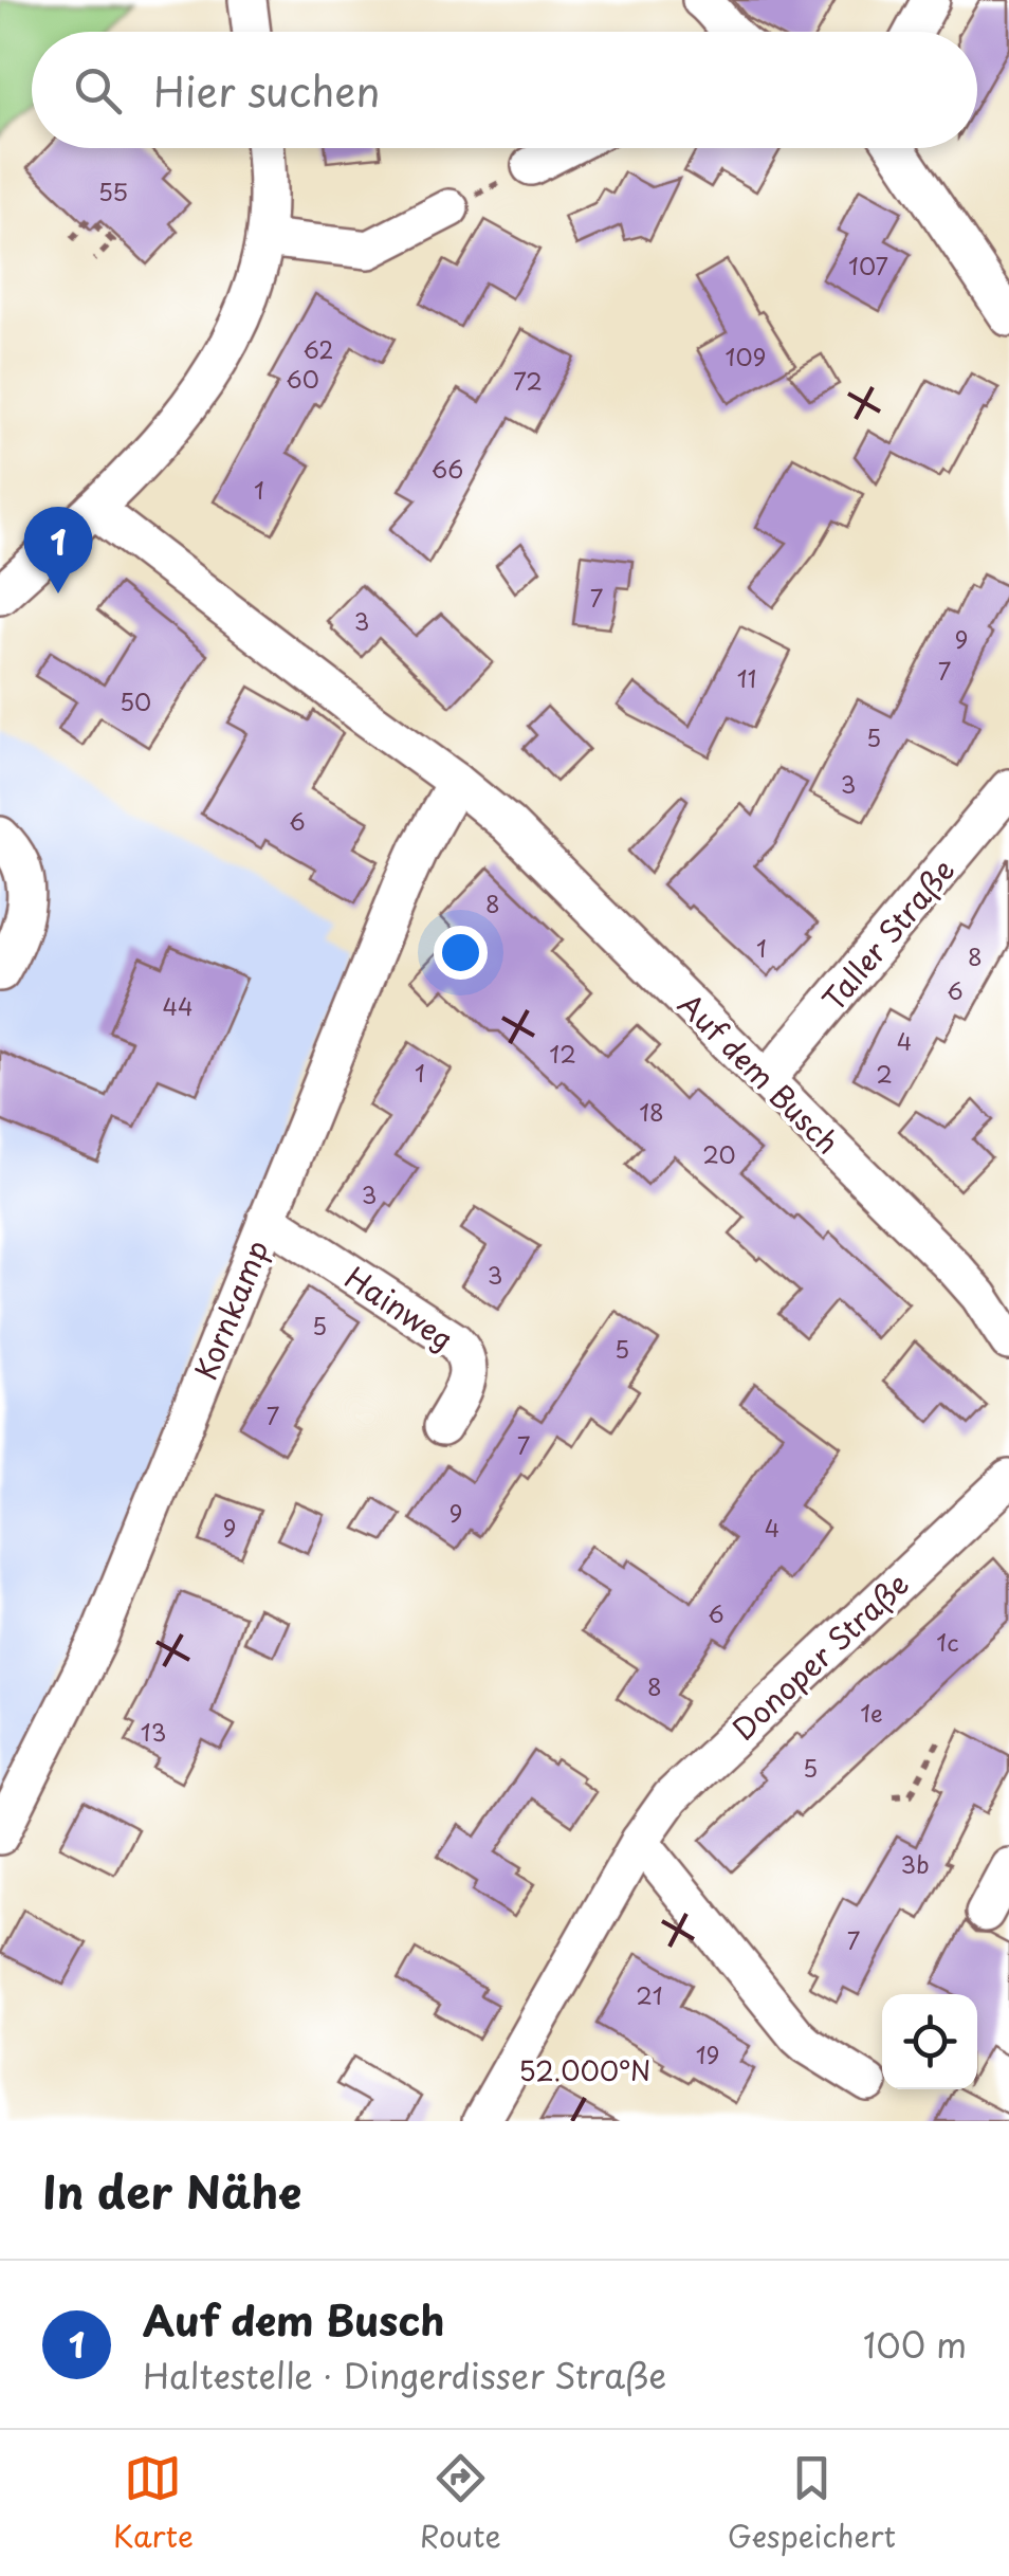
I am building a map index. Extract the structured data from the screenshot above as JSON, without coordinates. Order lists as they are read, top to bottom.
{
  "streets": {
    "street": [
      "Taller Straße",
      "Auf dem Busch",
      "Hainweg",
      "Kornkamp",
      "Donoper Straße"
    ]
  },
  "crossings": [
    ["Taller Straße", "Auf dem Busch"],
    ["Auf dem Busch", "Kornkamp"],
    ["Hainweg", "Kornkamp"]
  ],
  "house_numbers": [
    "55",
    "107",
    "62",
    "109",
    "60",
    "72",
    "66",
    "1",
    "7",
    "3",
    "9",
    "7",
    "11",
    "50",
    "5",
    "3",
    "6",
    "8",
    "1",
    "8",
    "6",
    "44",
    "4",
    "12",
    "1",
    "2",
    "18",
    "20",
    "3",
    "3",
    "5",
    "5",
    "7",
    "7",
    "9",
    "9",
    "4",
    "6",
    "1c",
    "8",
    "1e",
    "13",
    "5",
    "3b",
    "7",
    "21",
    "19"
  ],
  "page": {
    "search": "Hier suchen",
    "pins": "1",
    "heading": "In der Nähe",
    "list": [
      {
        "mark": "1",
        "name": "Auf dem Busch",
        "note": "Haltestelle · Dingerdisser Straße",
        "value": "100 m"
      }
    ],
    "nav": ["Karte", "Route", "Gespeichert"]
  },
  "coordinates": ["52.000°N"]
}
